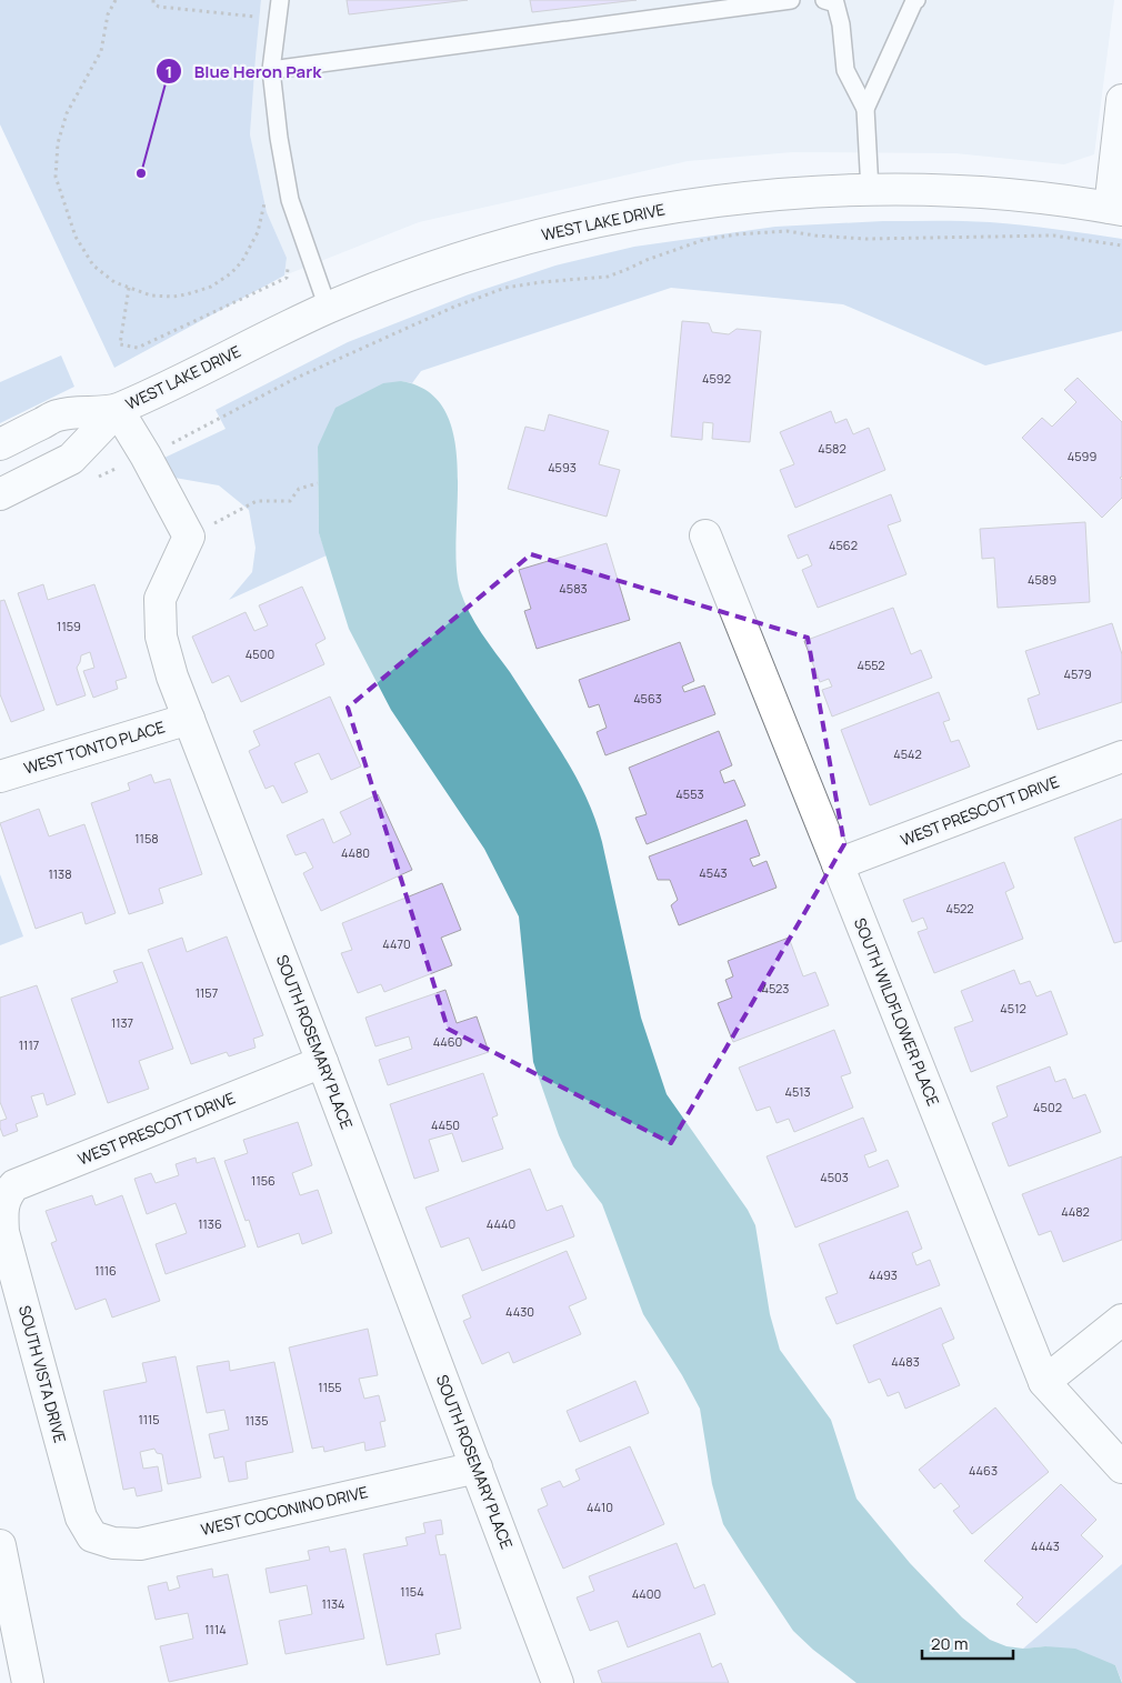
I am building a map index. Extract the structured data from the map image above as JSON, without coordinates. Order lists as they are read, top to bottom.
{
  "streets": {
    "street": [
      "WEST LAKE DRIVE",
      "WEST TONTO PLACE",
      "WEST PRESCOTT DRIVE",
      "SOUTH WILDFLOWER PLACE",
      "SOUTH ROSEMARY PLACE",
      "SOUTH VISTA DRIVE",
      "WEST COCONINO DRIVE"
    ]
  },
  "crossings": [
    ["WEST TONTO PLACE", "SOUTH ROSEMARY PLACE"],
    ["WEST PRESCOTT DRIVE", "SOUTH WILDFLOWER PLACE"],
    ["WEST PRESCOTT DRIVE", "SOUTH ROSEMARY PLACE"],
    ["WEST PRESCOTT DRIVE", "SOUTH VISTA DRIVE"],
    ["SOUTH ROSEMARY PLACE", "WEST COCONINO DRIVE"],
    ["SOUTH VISTA DRIVE", "WEST COCONINO DRIVE"]
  ],
  "places": ["Blue Heron Park"],
  "house_numbers": [
    "4592",
    "4582",
    "4599",
    "4593",
    "4562",
    "4589",
    "4583",
    "1159",
    "4500",
    "4552",
    "4579",
    "4563",
    "4542",
    "4553",
    "1158",
    "4480",
    "4543",
    "1138",
    "4522",
    "4470",
    "4523",
    "1157",
    "4512",
    "1137",
    "4460",
    "1117",
    "4513",
    "4502",
    "4450",
    "4503",
    "1156",
    "4482",
    "1136",
    "4440",
    "1116",
    "4493",
    "4430",
    "4483",
    "1155",
    "1115",
    "1135",
    "4463",
    "4410",
    "4443",
    "1154",
    "4400",
    "1134",
    "1114"
  ],
  "scale_bar": "20 m"
}
